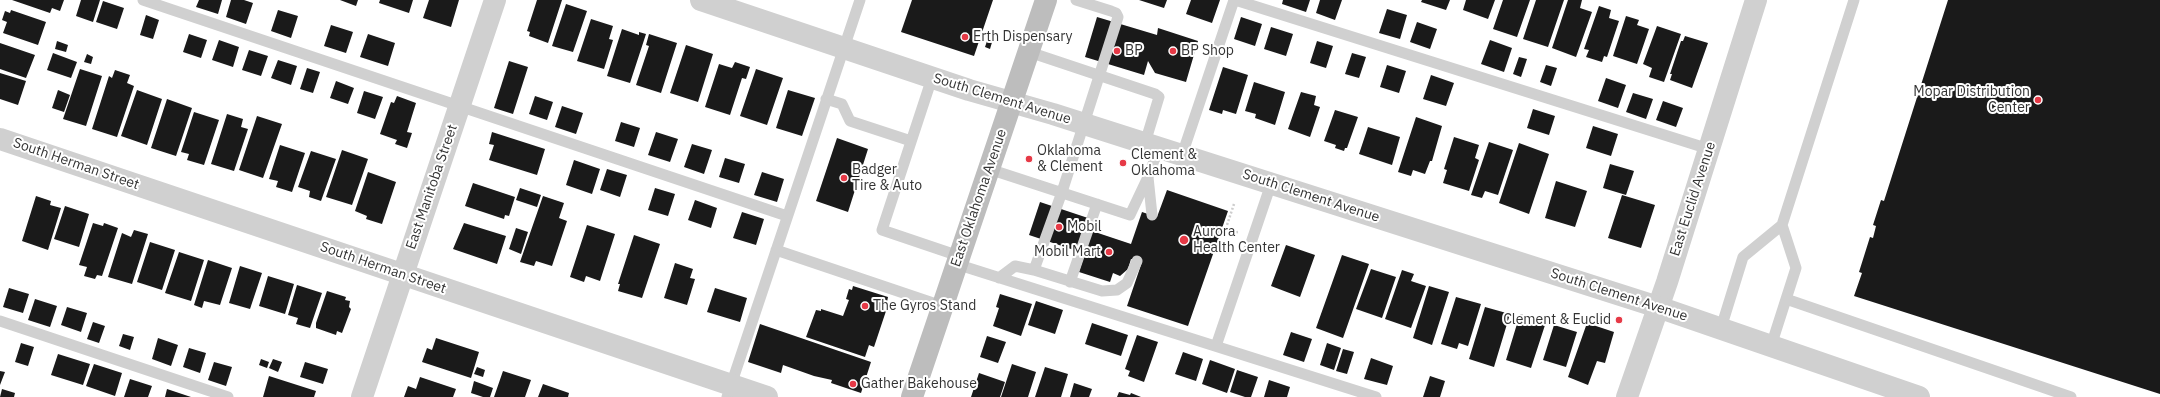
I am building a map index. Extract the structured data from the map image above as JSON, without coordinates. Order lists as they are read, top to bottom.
{
  "streets": {
    "main road": ["East Oklahoma Avenue"],
    "street": [
      "South Clement Avenue",
      "South Herman Street",
      "East Manitoba Street",
      "East Euclid Avenue"
    ]
  },
  "crossings": [
    ["South Clement Avenue", "East Oklahoma Avenue"],
    ["South Clement Avenue", "East Euclid Avenue"],
    ["South Herman Street", "East Manitoba Street"]
  ],
  "places": [
    "Erth Dispensary",
    "BP",
    "BP Shop",
    "Mopar Distribution Center",
    "Oklahoma & Clement",
    "Clement & Oklahoma",
    "Badger Tire & Auto",
    "Mobil",
    "Aurora Health Center",
    "Mobil Mart",
    "The Gyros Stand",
    "Clement & Euclid",
    "Gather Bakehouse"
  ]
}
